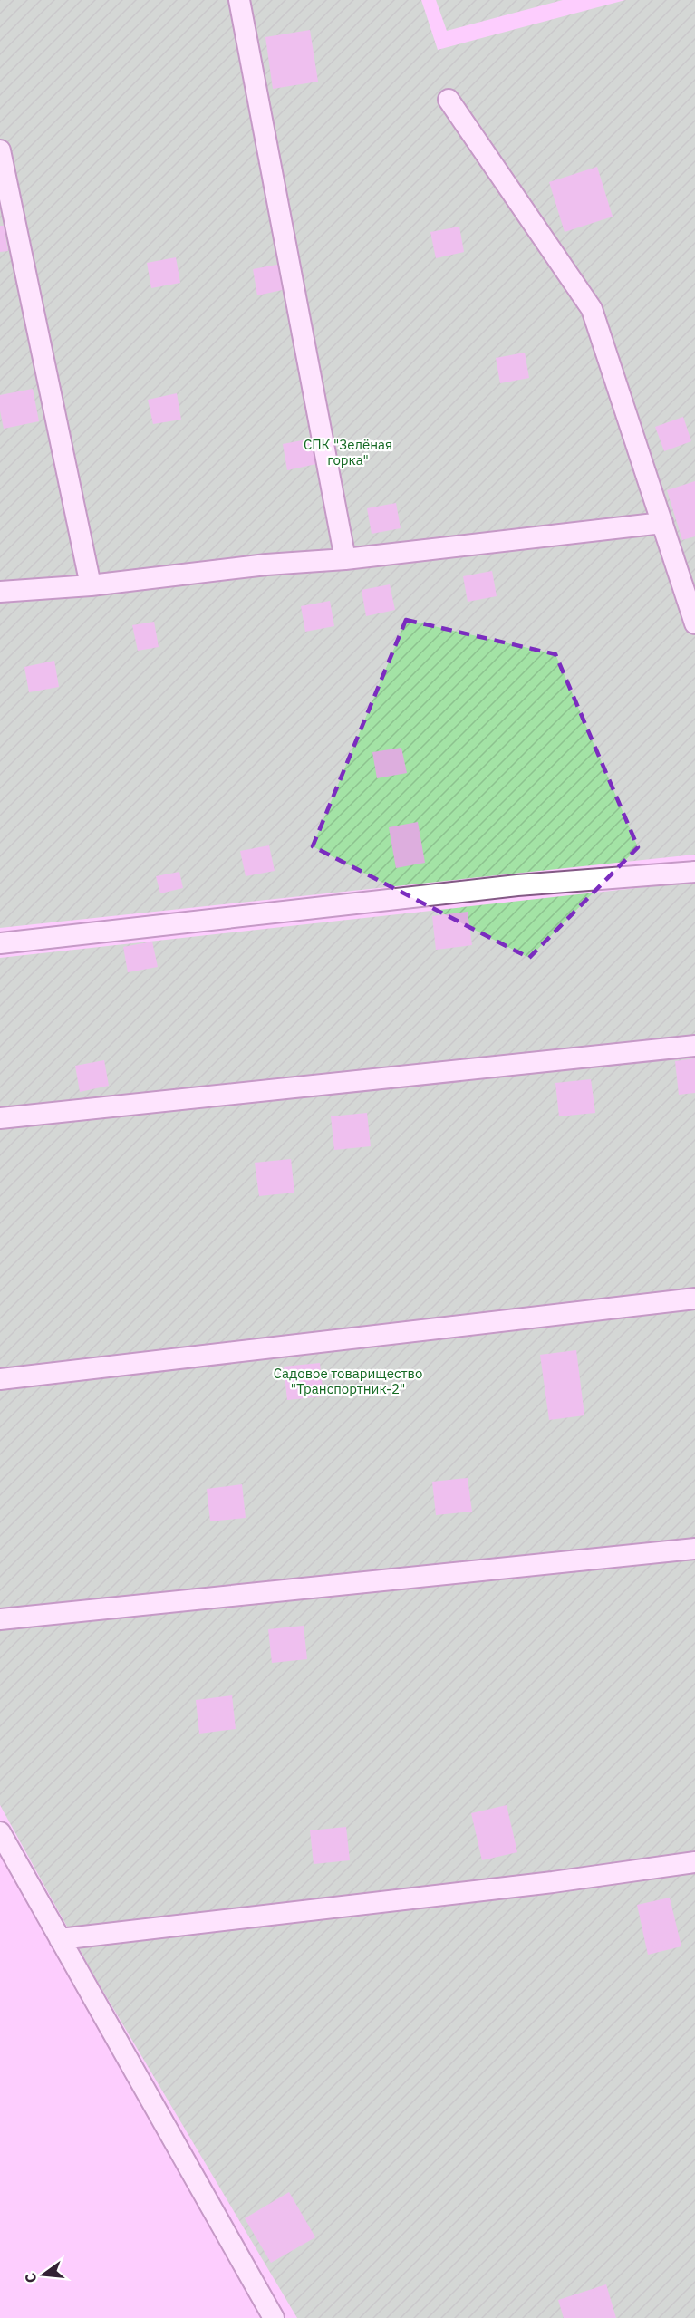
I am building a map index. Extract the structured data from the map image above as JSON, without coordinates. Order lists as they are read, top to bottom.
{
  "parks": ["СПК \"Зелёная горка\"", "Садовое товарищество \"Транспортник-2\""],
  "north": "left"
}
